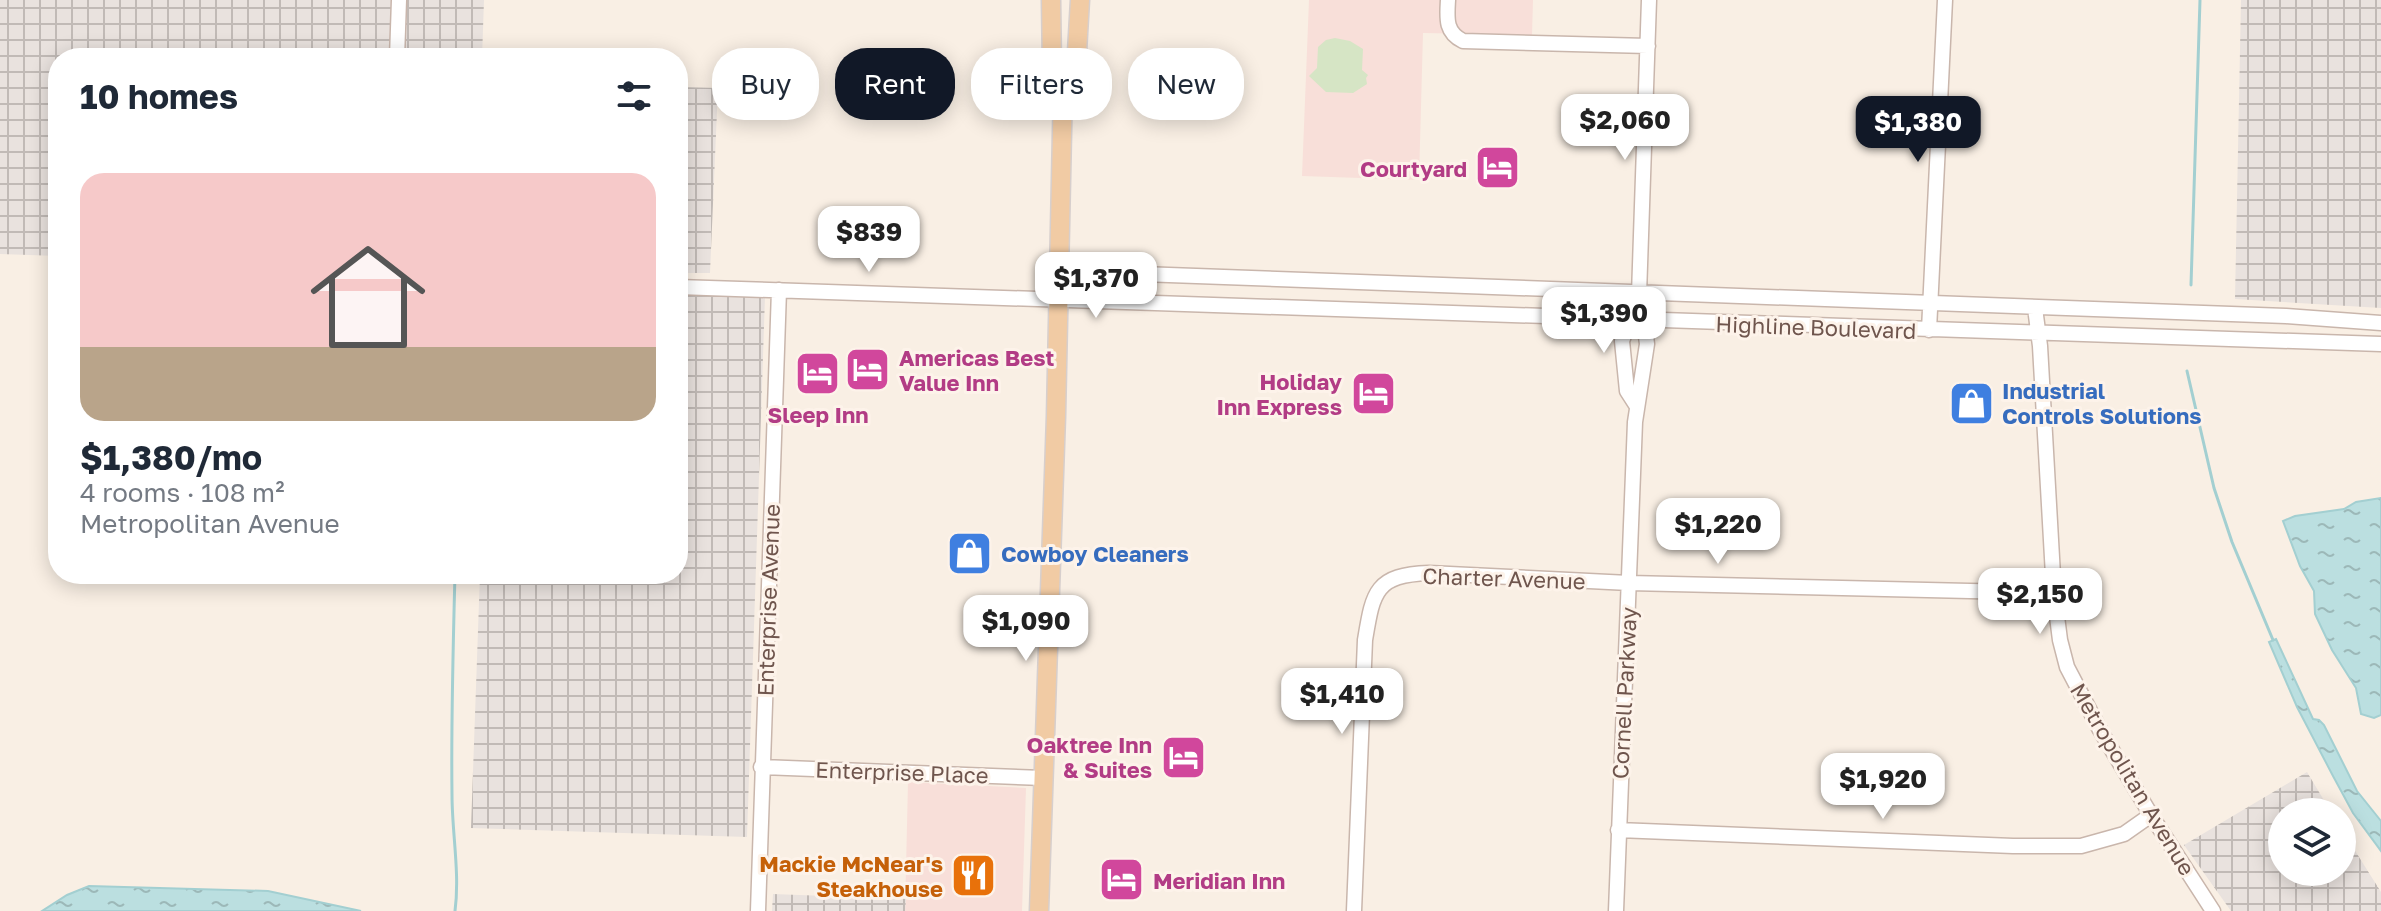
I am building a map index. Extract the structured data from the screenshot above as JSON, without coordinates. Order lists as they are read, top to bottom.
{
  "streets": {
    "street": [
      "Highline Boulevard",
      "Charter Avenue",
      "Enterprise Avenue",
      "Cornell Parkway",
      "Enterprise Place",
      "Metropolitan Avenue"
    ]
  },
  "crossings": [
    ["Highline Boulevard", "Enterprise Avenue"],
    ["Highline Boulevard", "Cornell Parkway"],
    ["Highline Boulevard", "Metropolitan Avenue"],
    ["Charter Avenue", "Cornell Parkway"],
    ["Charter Avenue", "Metropolitan Avenue"],
    ["Enterprise Avenue", "Enterprise Place"]
  ],
  "places": {
    "hotel": [
      "Courtyard",
      "Americas Best Value Inn",
      "Sleep Inn",
      "Holiday Inn Express",
      "Oaktree Inn & Suites",
      "Meridian Inn"
    ],
    "shop": ["Industrial Controls Solutions", "Cowboy Cleaners"],
    "restaurant": ["Mackie McNear's Steakhouse"]
  },
  "page": {
    "chip": [
      "Buy",
      "Rent",
      "Filters",
      "New"
    ],
    "heading": "10 homes",
    "price": [
      "$2,060",
      "$1,380",
      "$839",
      "$1,370",
      "$1,390",
      "$1,220",
      "$2,150",
      "$1,090",
      "$1,410",
      "$1,920"
    ],
    "list": [
      {
        "name": "$1,380/mo",
        "note": "4 rooms · 108 m² · Metropolitan Avenue"
      }
    ]
  }
}
